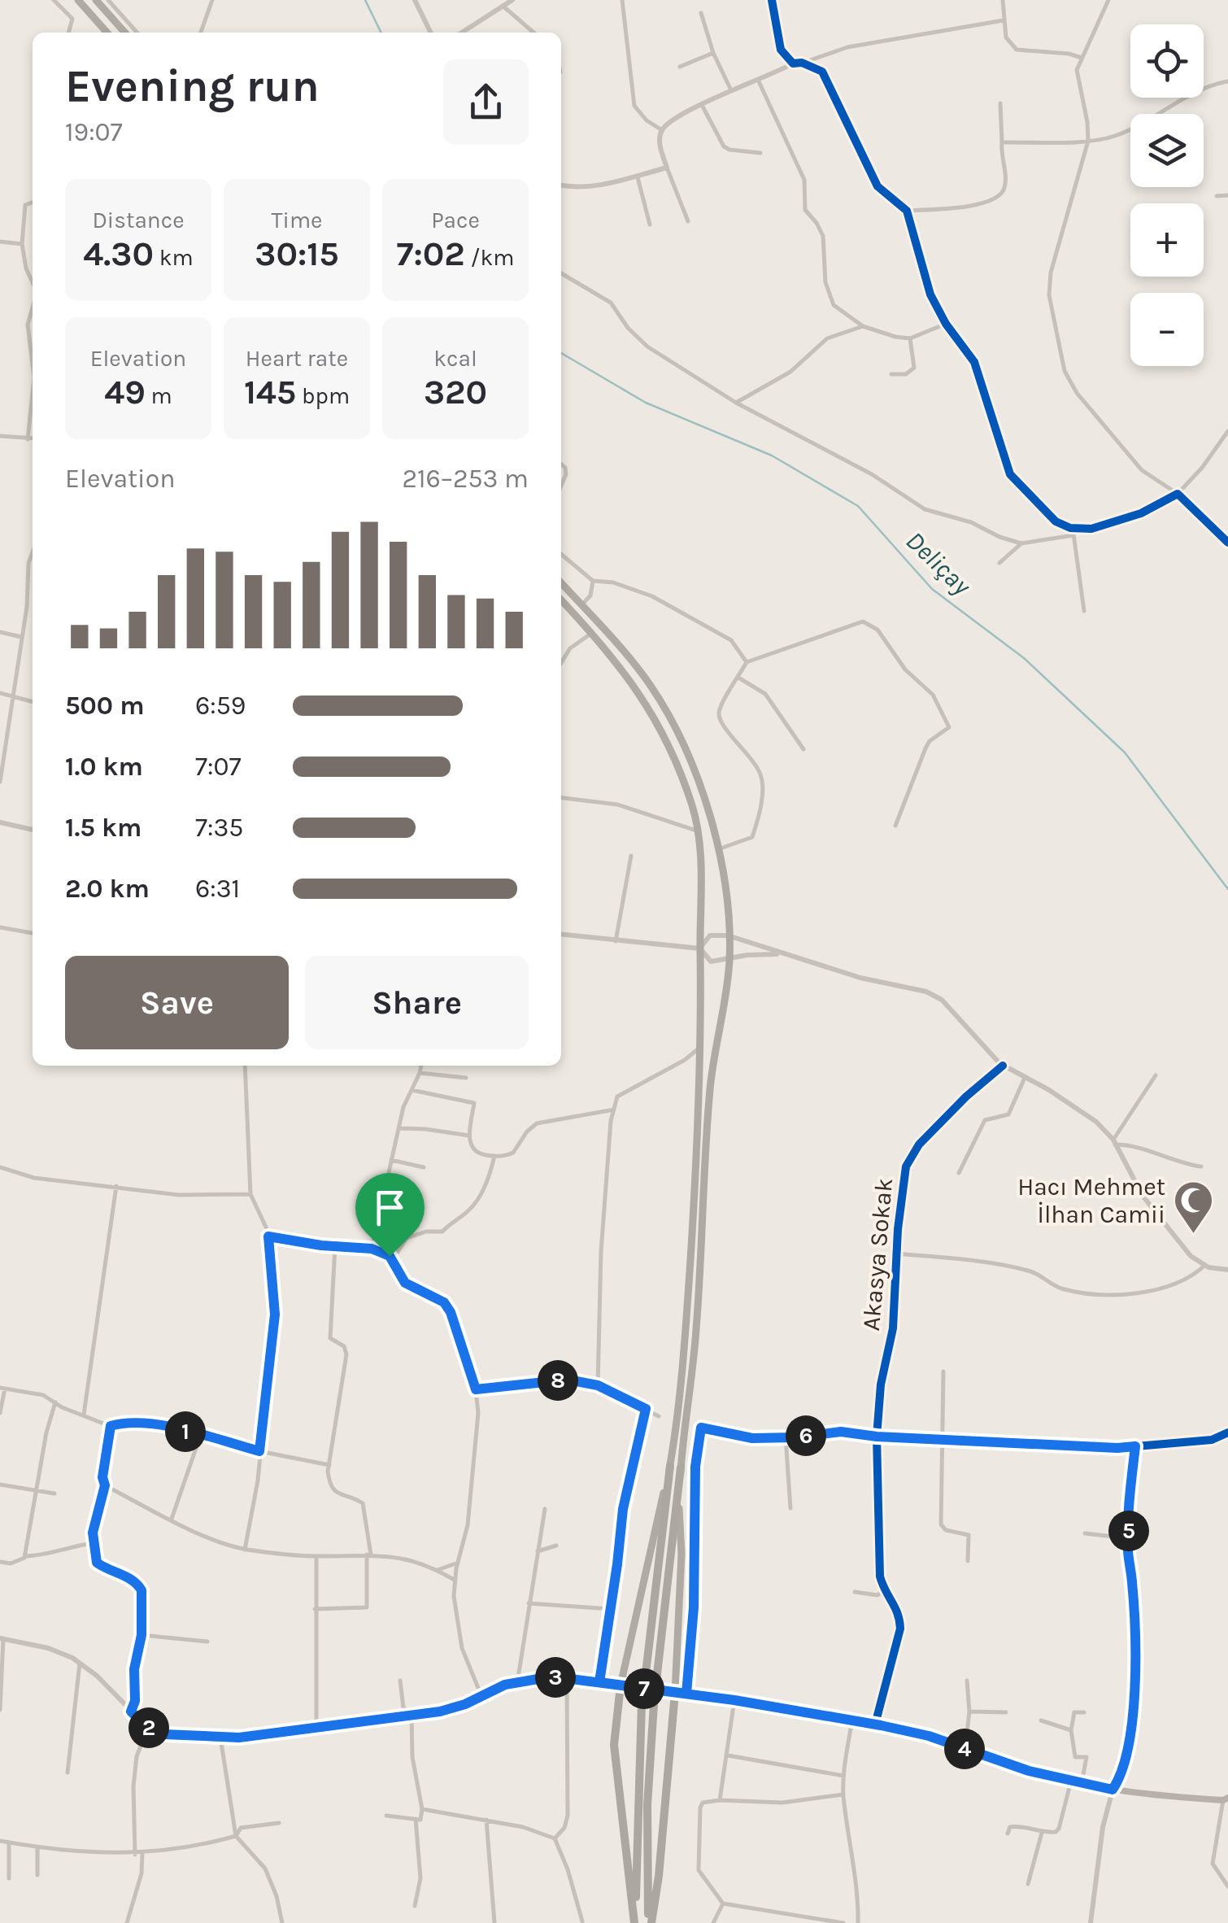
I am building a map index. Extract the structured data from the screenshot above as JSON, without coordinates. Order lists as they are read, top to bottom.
{
  "streets": {
    "street": ["Akasya Sokak"]
  },
  "water": ["Deliçay"],
  "places": {
    "mosque": ["Hacı Mehmet İlhan Camii"]
  },
  "page": {
    "map_buttons": ["+", "−"],
    "heading": ["Evening run", "19:07"],
    "stats": [
      ["Distance", "4.30 km"],
      ["Time", "30:15"],
      ["Pace", "7:02 /km"],
      ["Elevation", "49 m"],
      ["Heart rate", "145 bpm"],
      ["kcal", "320"]
    ],
    "chart": ["Elevation", "216–253 m"],
    "list": [
      {
        "name": "500 m",
        "note": "6:59"
      },
      {
        "name": "1.0 km",
        "note": "7:07"
      },
      {
        "name": "1.5 km",
        "note": "7:35"
      },
      {
        "name": "2.0 km",
        "note": "6:31"
      }
    ],
    "buttons": ["Save", "Share"],
    "pins": [
      "8",
      "1",
      "6",
      "5",
      "3",
      "7",
      "2",
      "4"
    ]
  }
}
